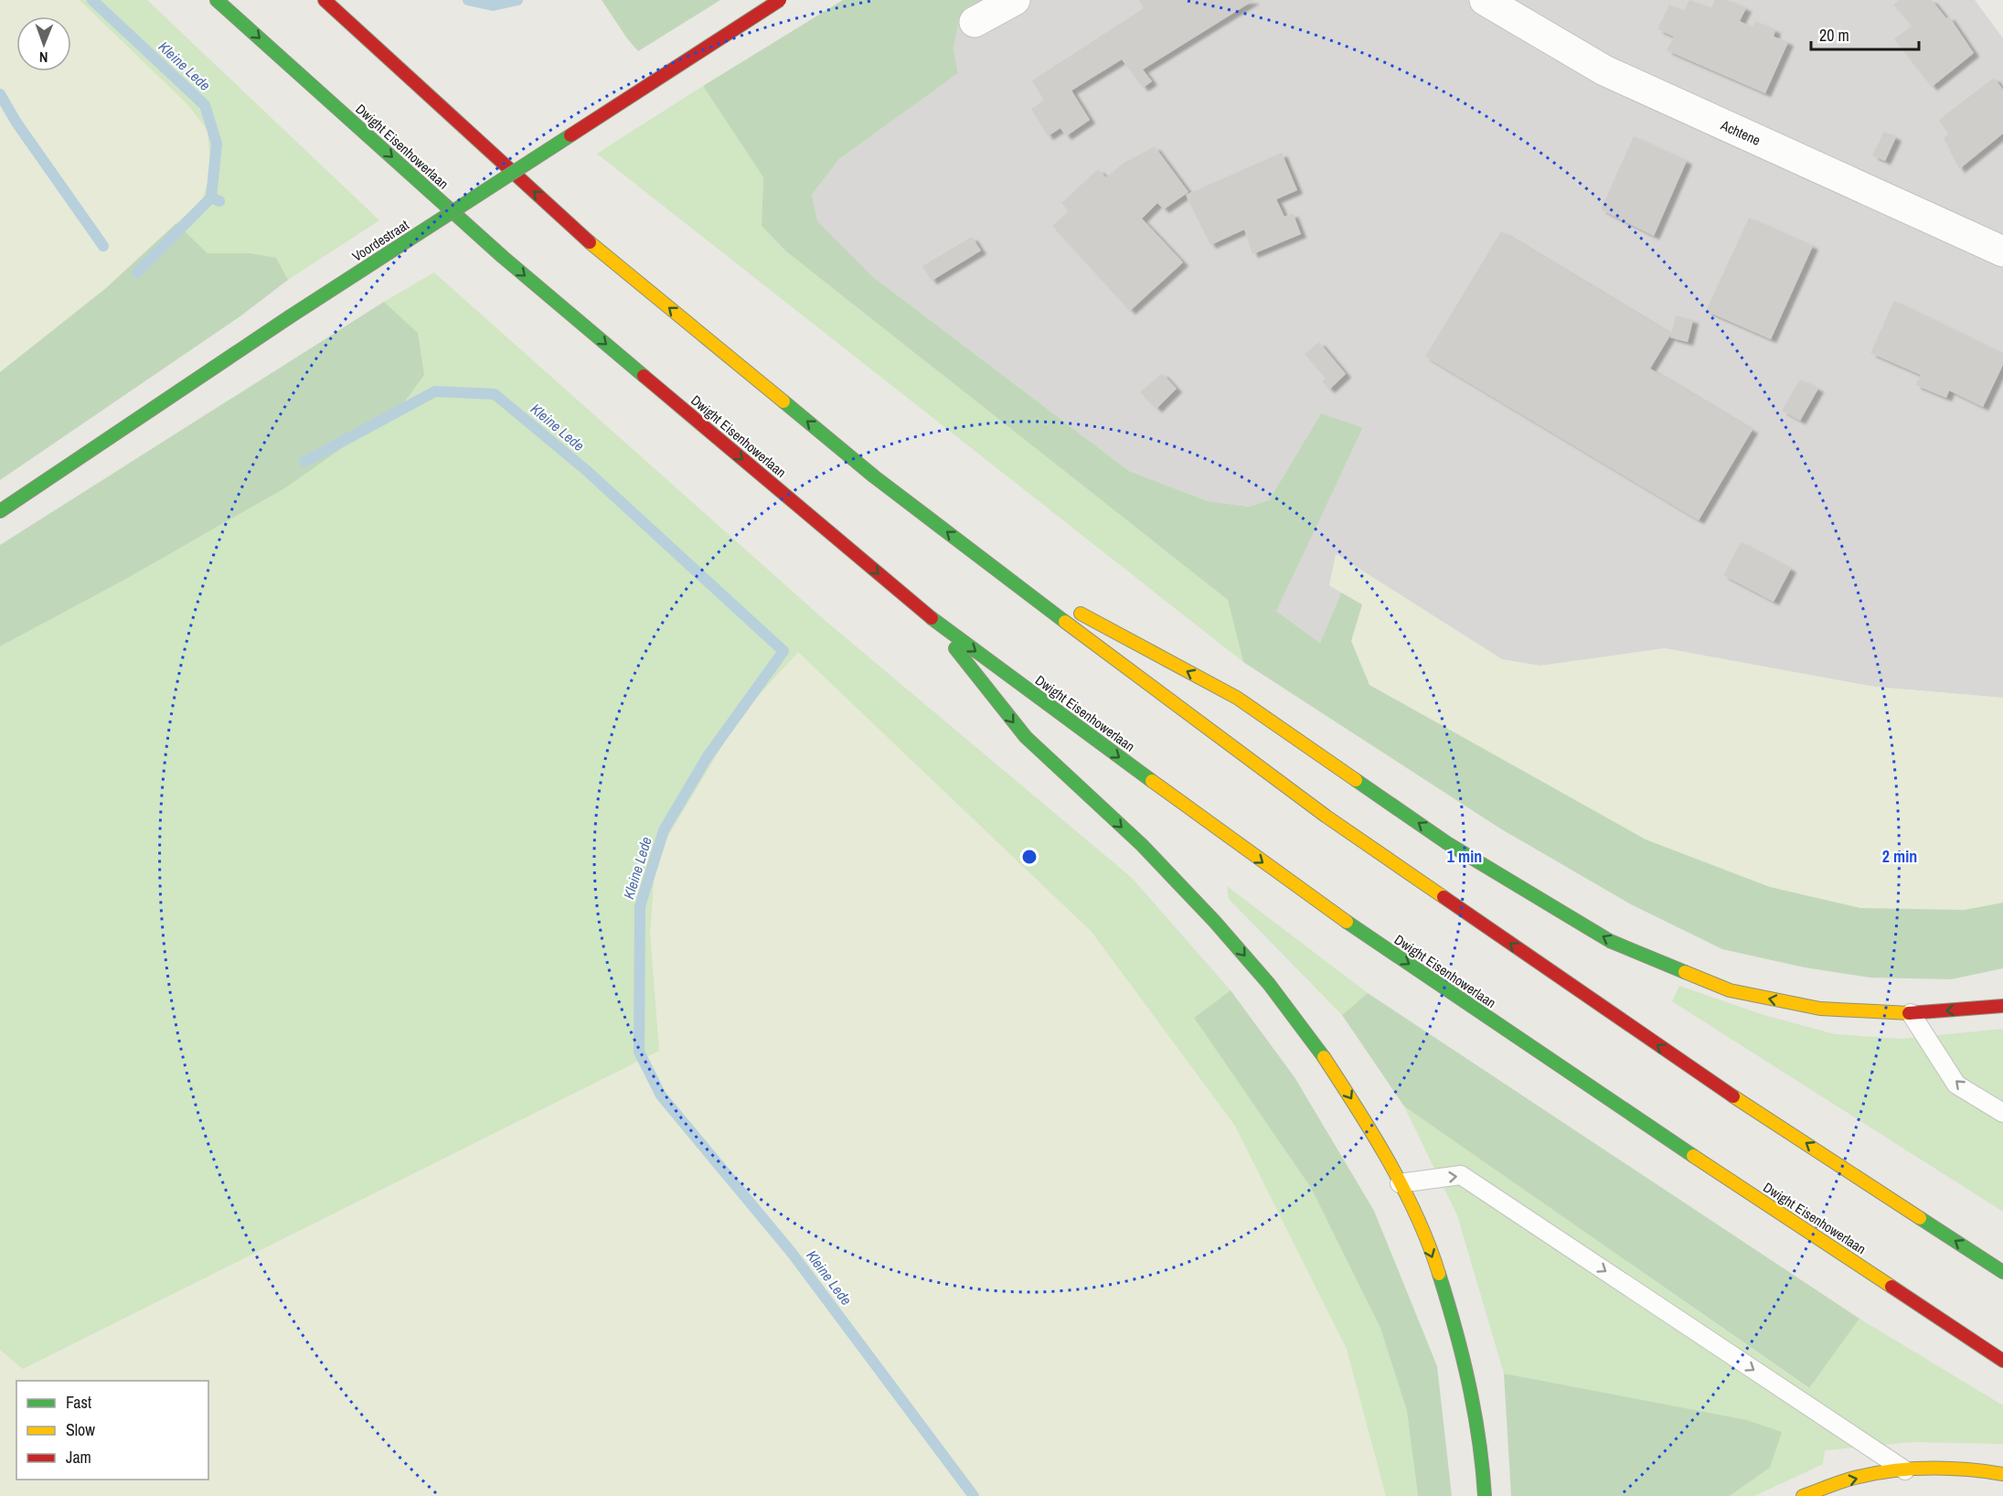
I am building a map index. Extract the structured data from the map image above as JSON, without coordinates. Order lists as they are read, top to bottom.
{
  "streets": {
    "main road": ["Dwight Eisenhowerlaan", "Voordestraat"],
    "street": ["Achtene"]
  },
  "water": ["Kleine Lede"],
  "legend": ["Fast", "Slow", "Jam"],
  "scale_bar": "20 m",
  "north": "bottom",
  "rings": ["1 min", "2 min"]
}
